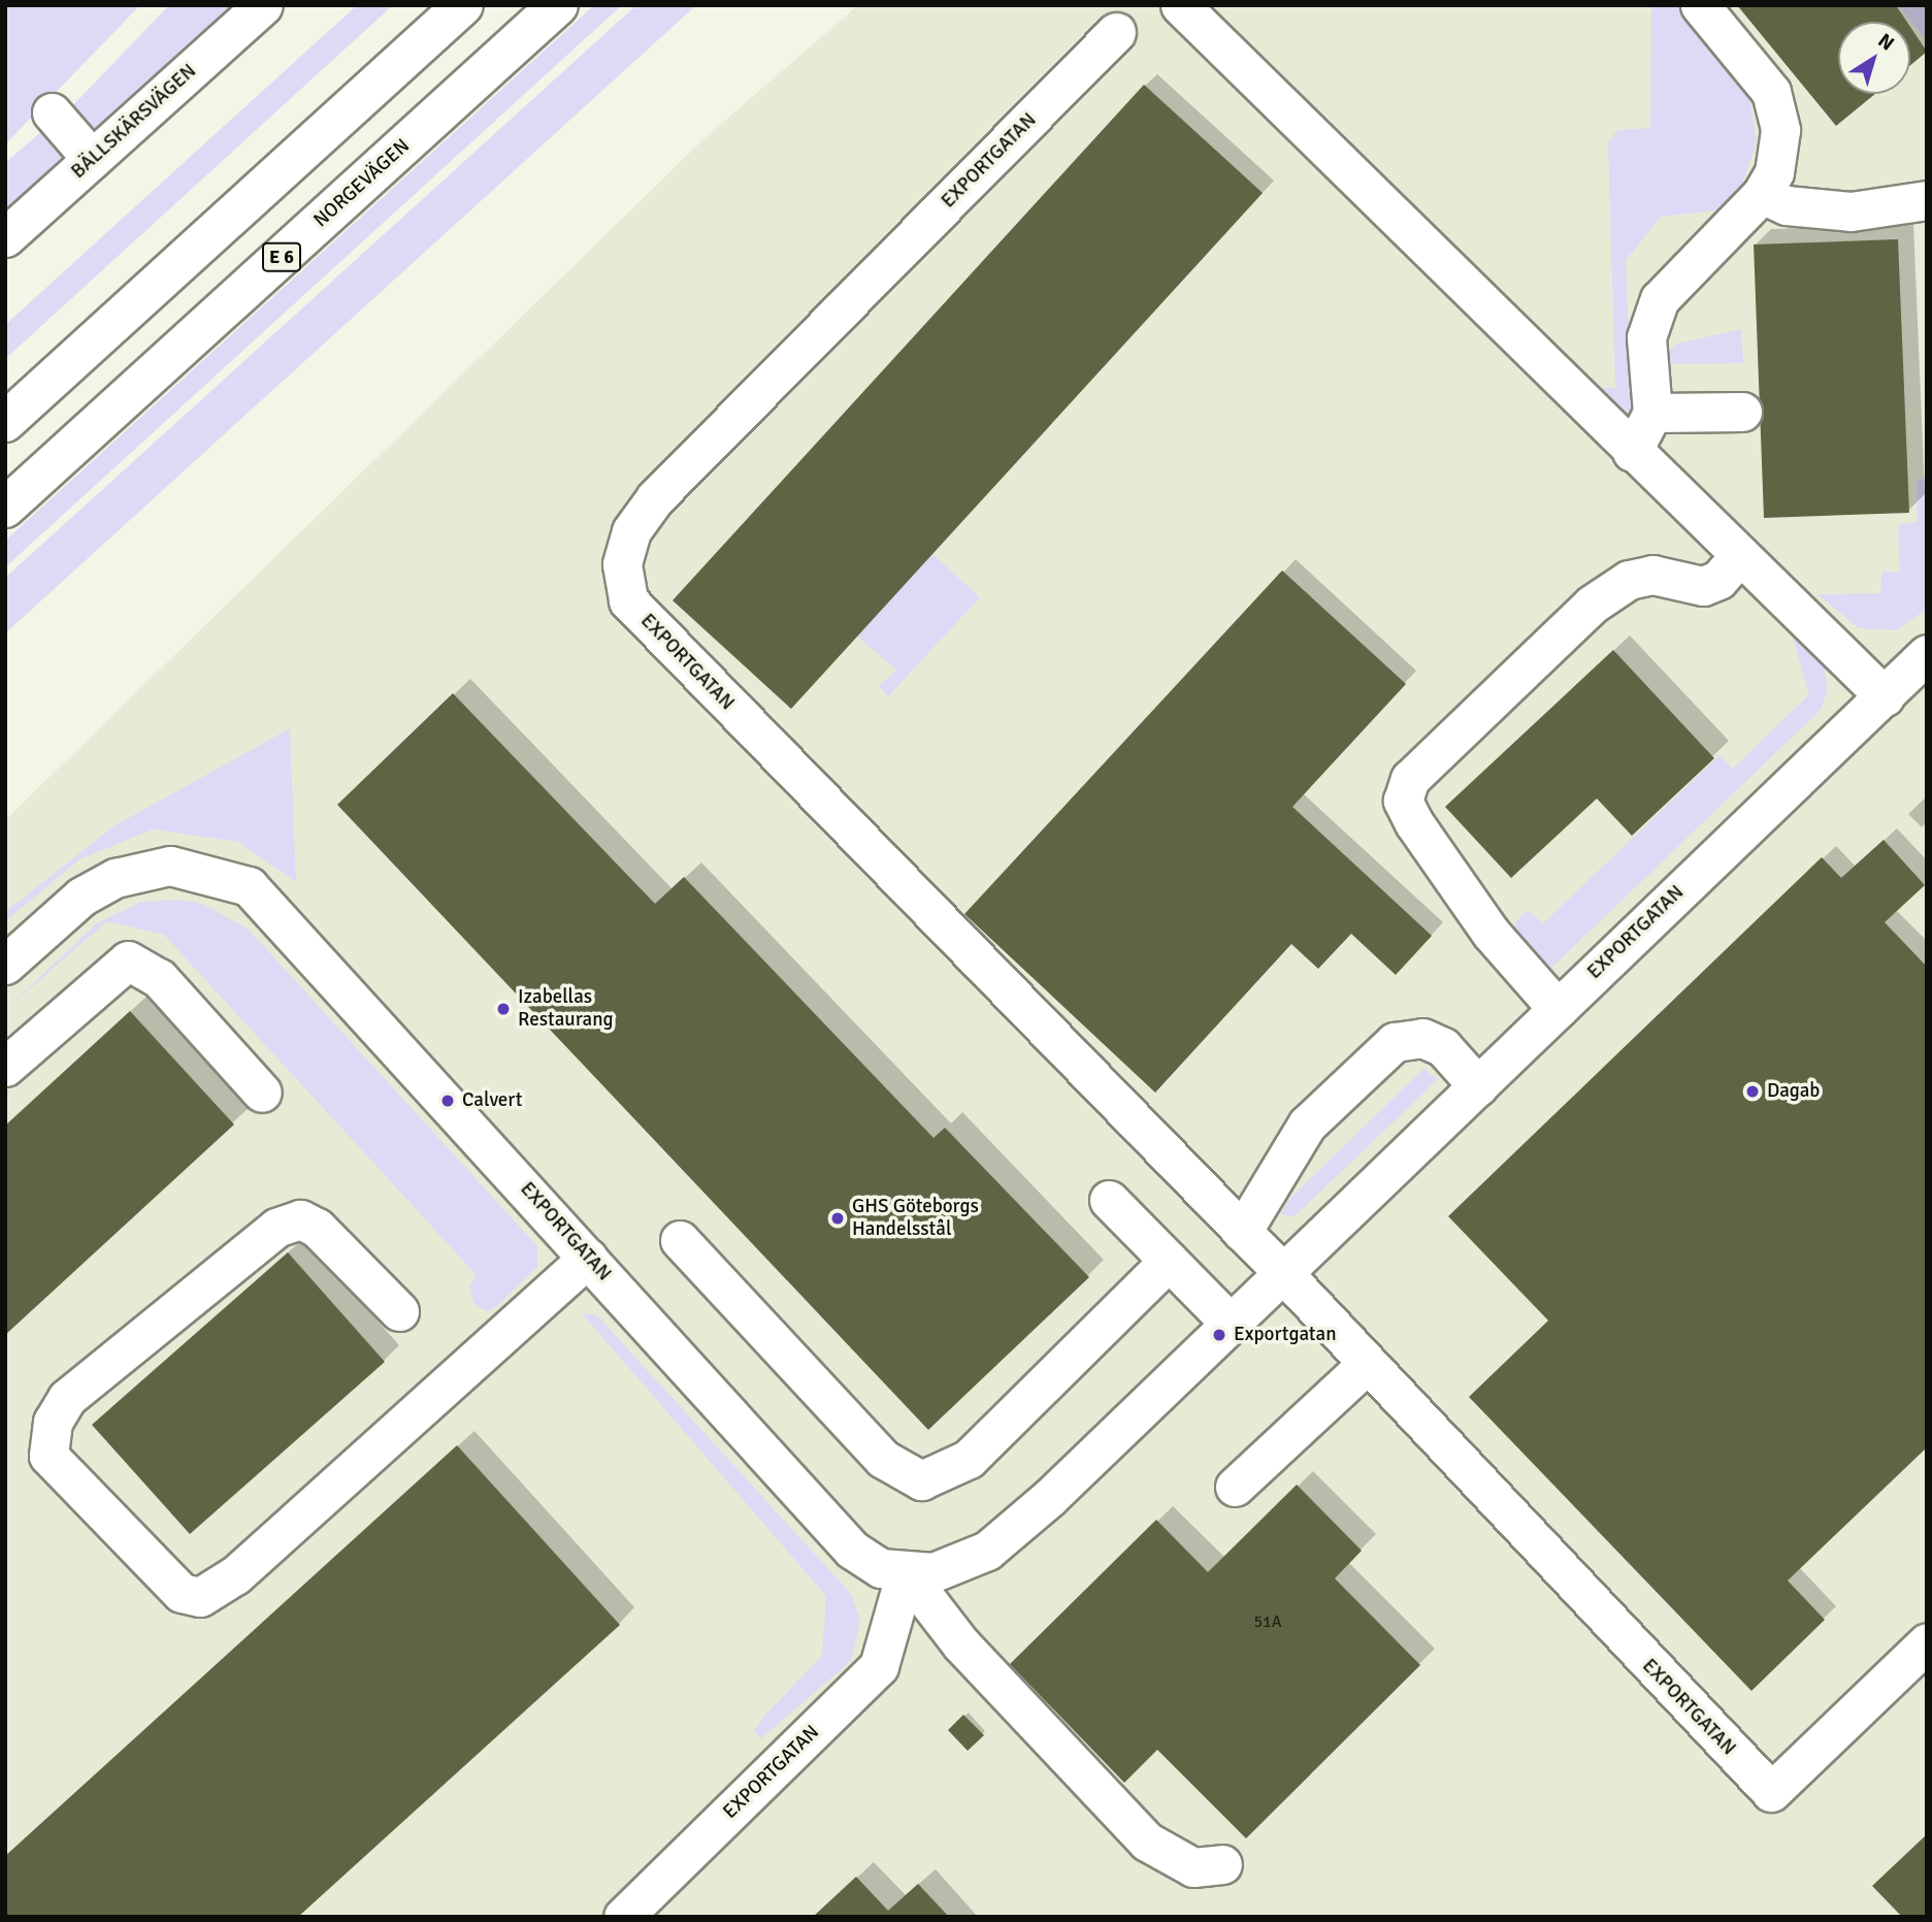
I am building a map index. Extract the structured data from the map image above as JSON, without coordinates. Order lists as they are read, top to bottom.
{
  "streets": {
    "highway": ["NORGEVÄGEN", "E 6"],
    "street": ["BÄLLSKÄRSVÄGEN", "EXPORTGATAN"]
  },
  "places": [
    "Izabellas Restaurang",
    "Dagab",
    "Calvert",
    "GHS Göteborgs Handelsstål",
    "Exportgatan"
  ],
  "house_numbers": ["51A"],
  "north": "top right"
}
